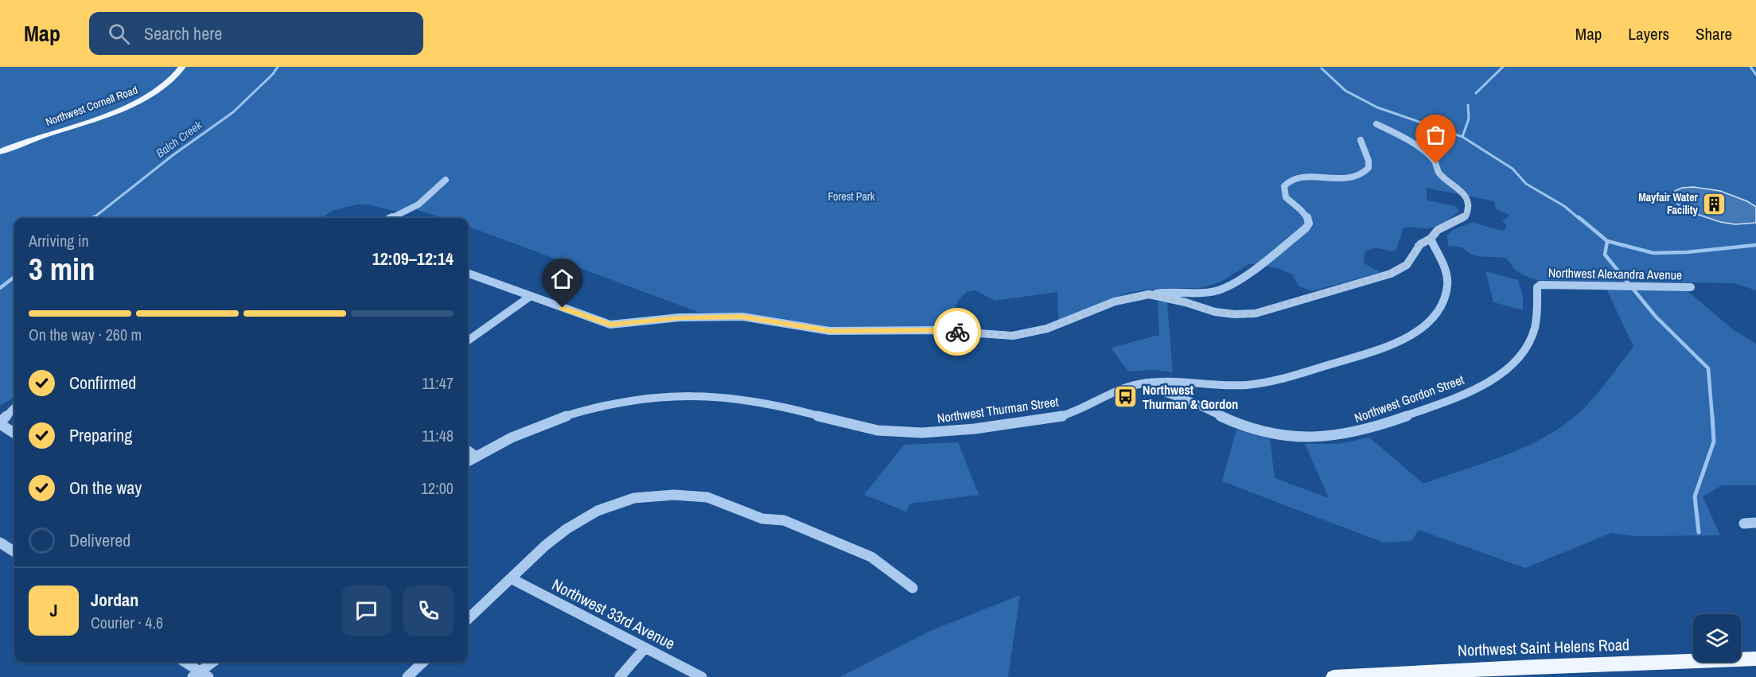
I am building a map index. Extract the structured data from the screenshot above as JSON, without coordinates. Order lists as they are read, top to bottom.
{
  "streets": {
    "main road": ["Northwest Cornell Road", "Northwest Saint Helens Road"],
    "street": [
      "Northwest Alexandra Avenue",
      "Northwest Gordon Street",
      "Northwest Thurman Street",
      "Northwest 33rd Avenue"
    ]
  },
  "crossings": [
    ["Northwest Alexandra Avenue", "Northwest Gordon Street"],
    ["Northwest Gordon Street", "Northwest Thurman Street"]
  ],
  "water": ["Balch Creek"],
  "parks": ["Forest Park"],
  "places": {
    "building": ["Mayfair Water Facility"],
    "bus stop": ["Northwest Thurman & Gordon"]
  },
  "page": {
    "header": "Map",
    "search": "Search here",
    "nav": ["Map", "Layers", "Share"],
    "heading": ["3 min", "Arriving in", "12:09–12:14"],
    "panel": ["Jordan", "Courier · 4.6"],
    "bar": "On the way · 260 m",
    "list": [
      ["Confirmed", "11:47"],
      ["Preparing", "11:48"],
      ["On the way", "12:00"],
      "Delivered"
    ],
    "round": "J"
  }
}
